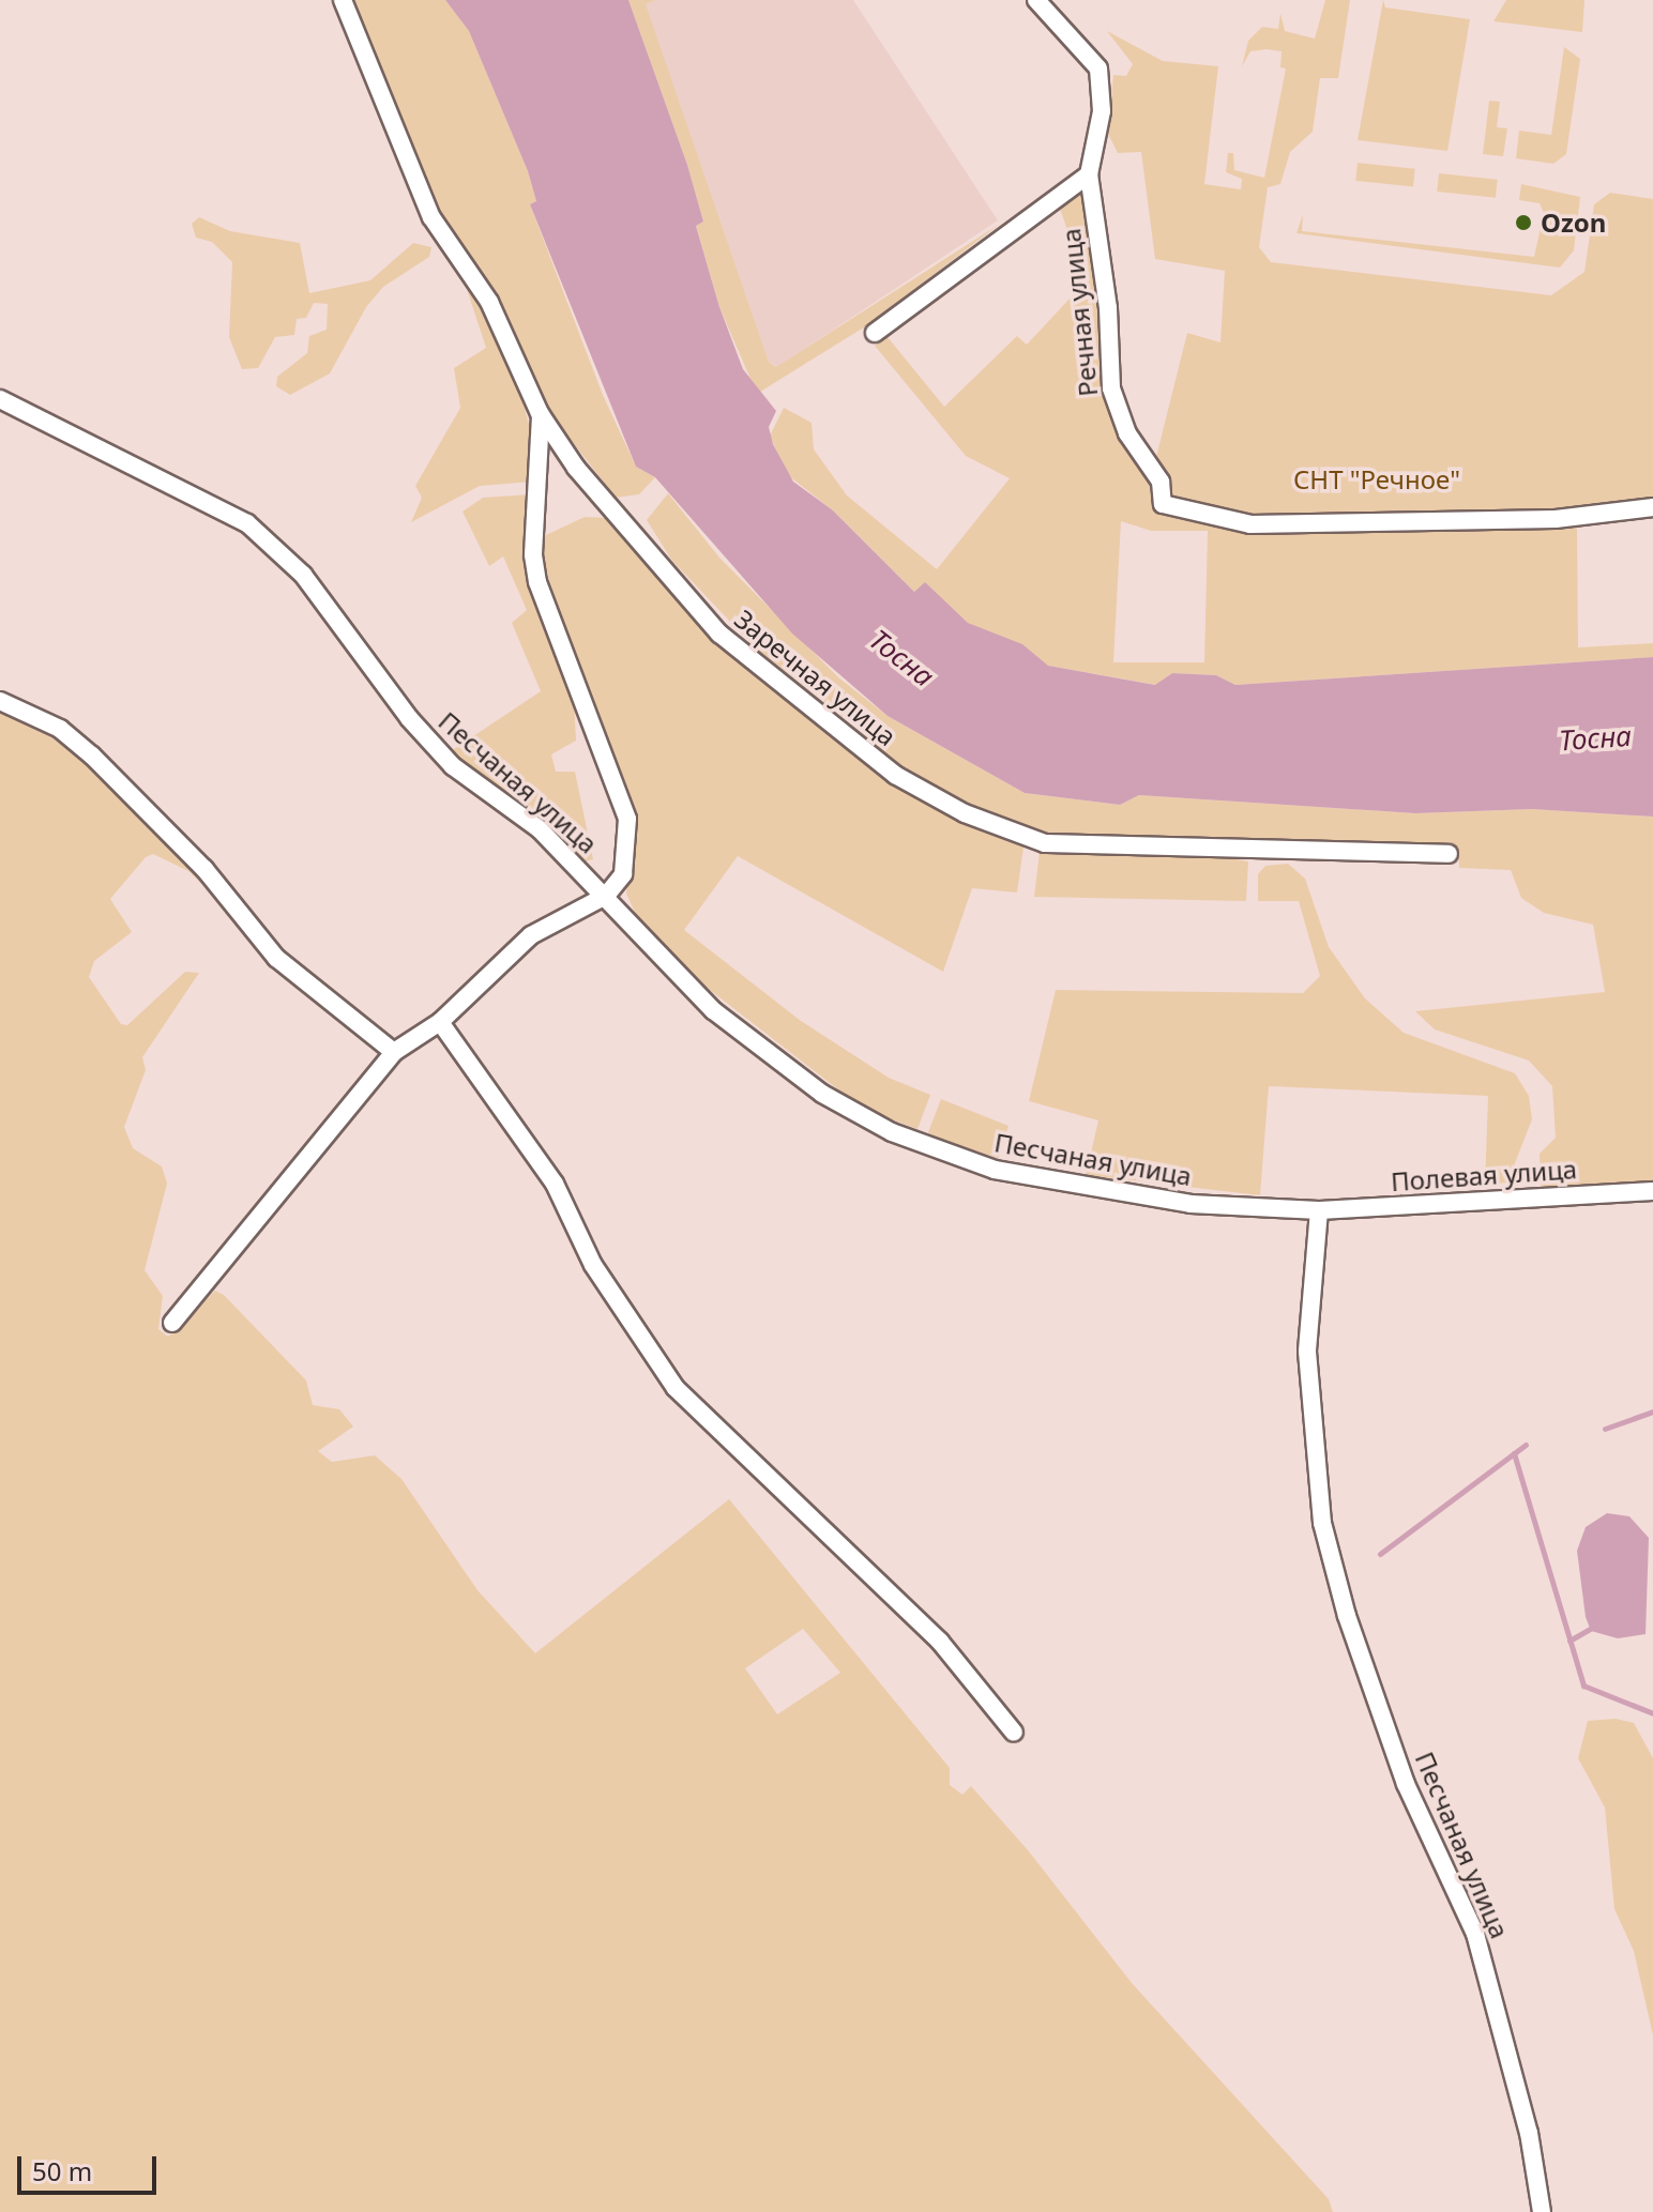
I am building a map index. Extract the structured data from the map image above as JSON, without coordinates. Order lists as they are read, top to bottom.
{
  "streets": {
    "street": [
      "Речная улица",
      "Заречная улица",
      "Песчаная улица",
      "Полевая улица"
    ]
  },
  "crossings": [
    ["Песчаная улица", "Полевая улица"]
  ],
  "water": ["Тосна"],
  "parks": ["СНТ \"Речное\""],
  "places": ["Ozon"],
  "scale_bar": "50 m"
}
